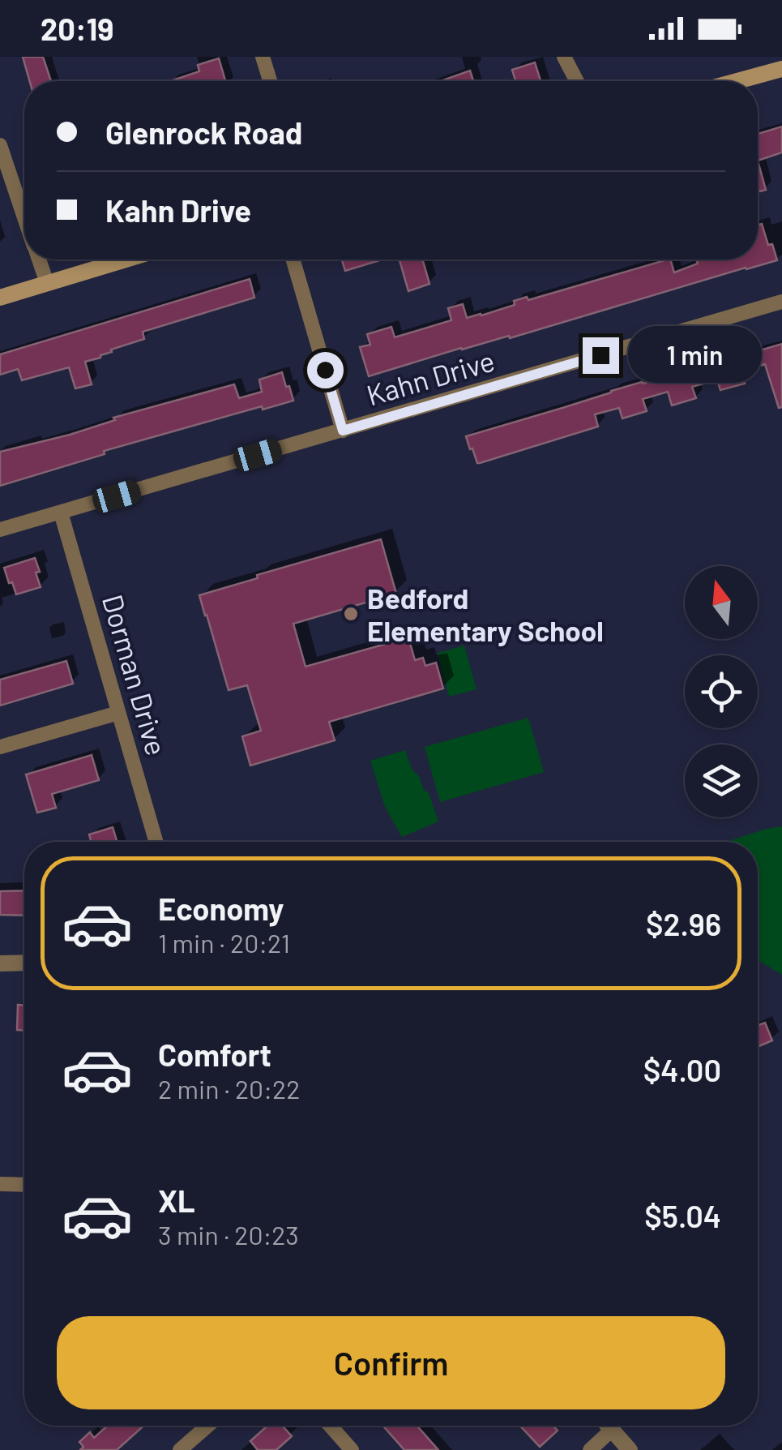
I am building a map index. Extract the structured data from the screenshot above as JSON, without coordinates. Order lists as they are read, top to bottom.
{
  "streets": {
    "street": ["Kahn Drive", "Dorman Drive"]
  },
  "crossings": [
    ["Kahn Drive", "Dorman Drive"]
  ],
  "places": ["Bedford Elementary School"],
  "north": "top",
  "page": {
    "status": "20:19",
    "banner": ["Glenrock Road", "Kahn Drive"],
    "bubble": "1 min",
    "list": [
      {
        "name": "Economy",
        "note": "1 min · 20:21",
        "value": "$2.96"
      },
      {
        "name": "Comfort",
        "note": "2 min · 20:22",
        "value": "$4.00"
      },
      {
        "name": "XL",
        "note": "3 min · 20:23",
        "value": "$5.04"
      }
    ],
    "buttons": "Confirm"
  }
}
